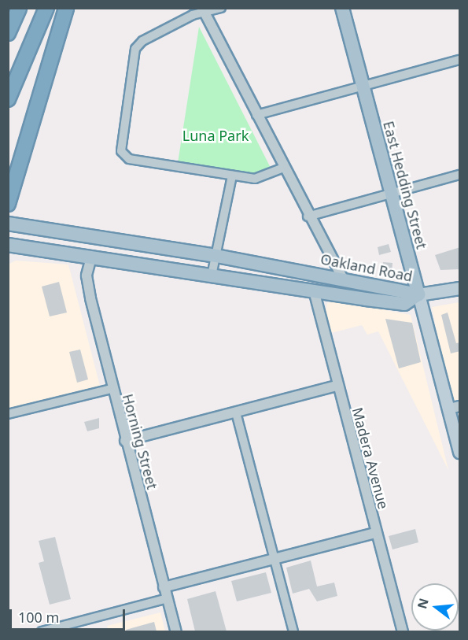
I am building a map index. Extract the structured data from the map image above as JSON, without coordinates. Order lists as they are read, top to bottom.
{
  "streets": {
    "main road": ["East Hedding Street", "Oakland Road"],
    "street": ["Horning Street", "Madera Avenue"]
  },
  "crossings": [
    ["East Hedding Street", "Oakland Road"],
    ["Oakland Road", "Horning Street"],
    ["Oakland Road", "Madera Avenue"]
  ],
  "parks": ["Luna Park"],
  "scale_bar": "100 m",
  "north": "left"
}
